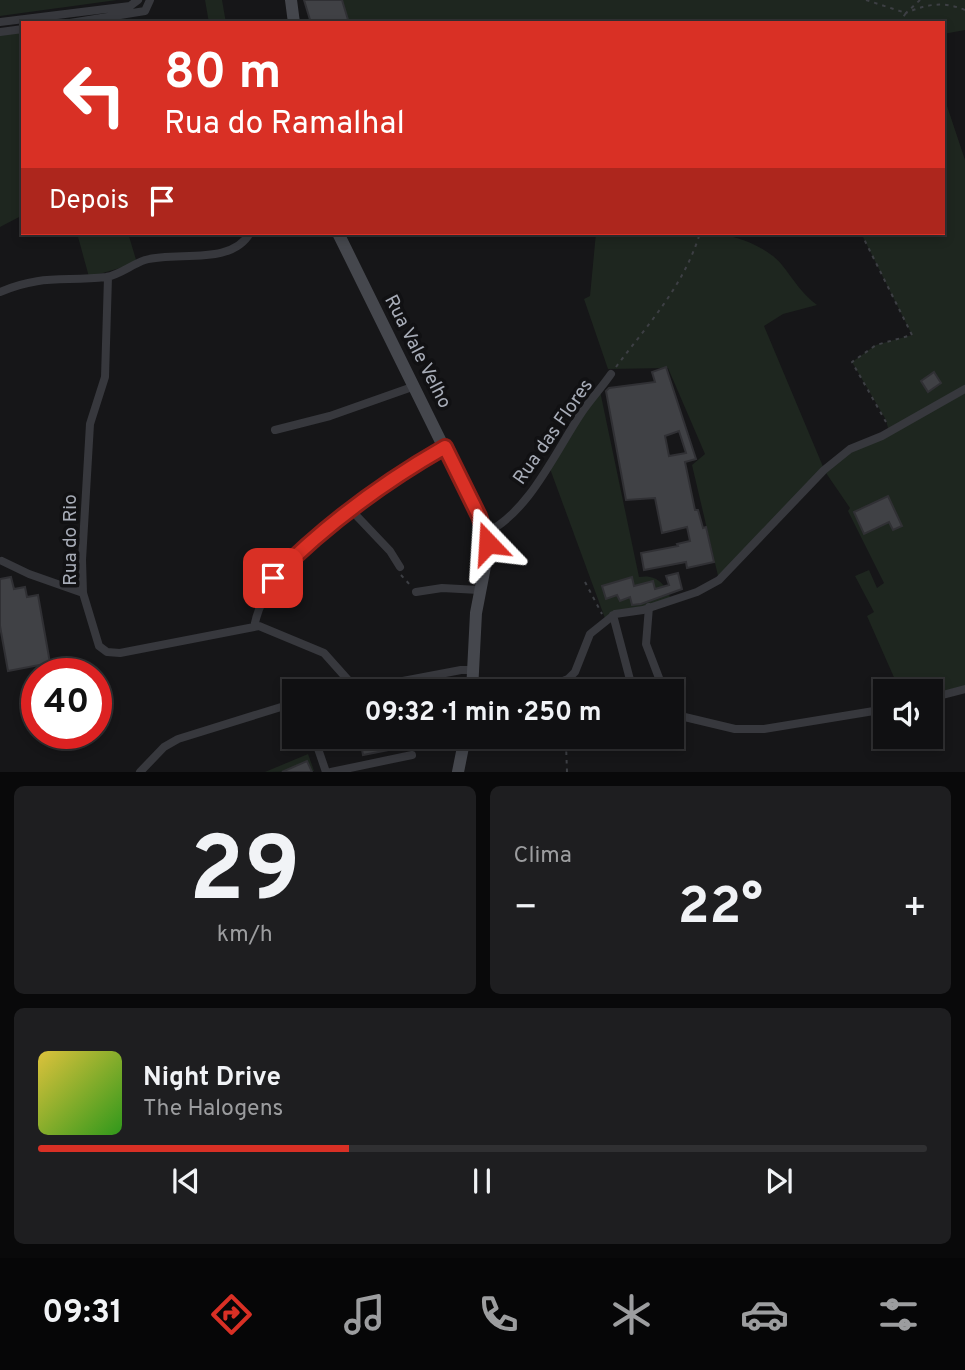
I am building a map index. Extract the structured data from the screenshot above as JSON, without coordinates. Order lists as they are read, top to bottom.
{
  "streets": {
    "street": ["Rua Vale Velho", "Rua das Flores", "Rua do Rio"]
  },
  "crossings": [
    ["Rua Vale Velho", "Rua das Flores"]
  ],
  "page": {
    "turn": ["80 m", "Rua do Ramalhal"],
    "then": "Depois",
    "limit": "40",
    "trip": "09:32 · 1 min · 250 m",
    "tile": [
      ["29", "km/h"],
      "Clima"
    ],
    "heat": ["−", "22°", "+"],
    "song": ["Night Drive", "The Halogens"],
    "tabs": "09:31"
  }
}
